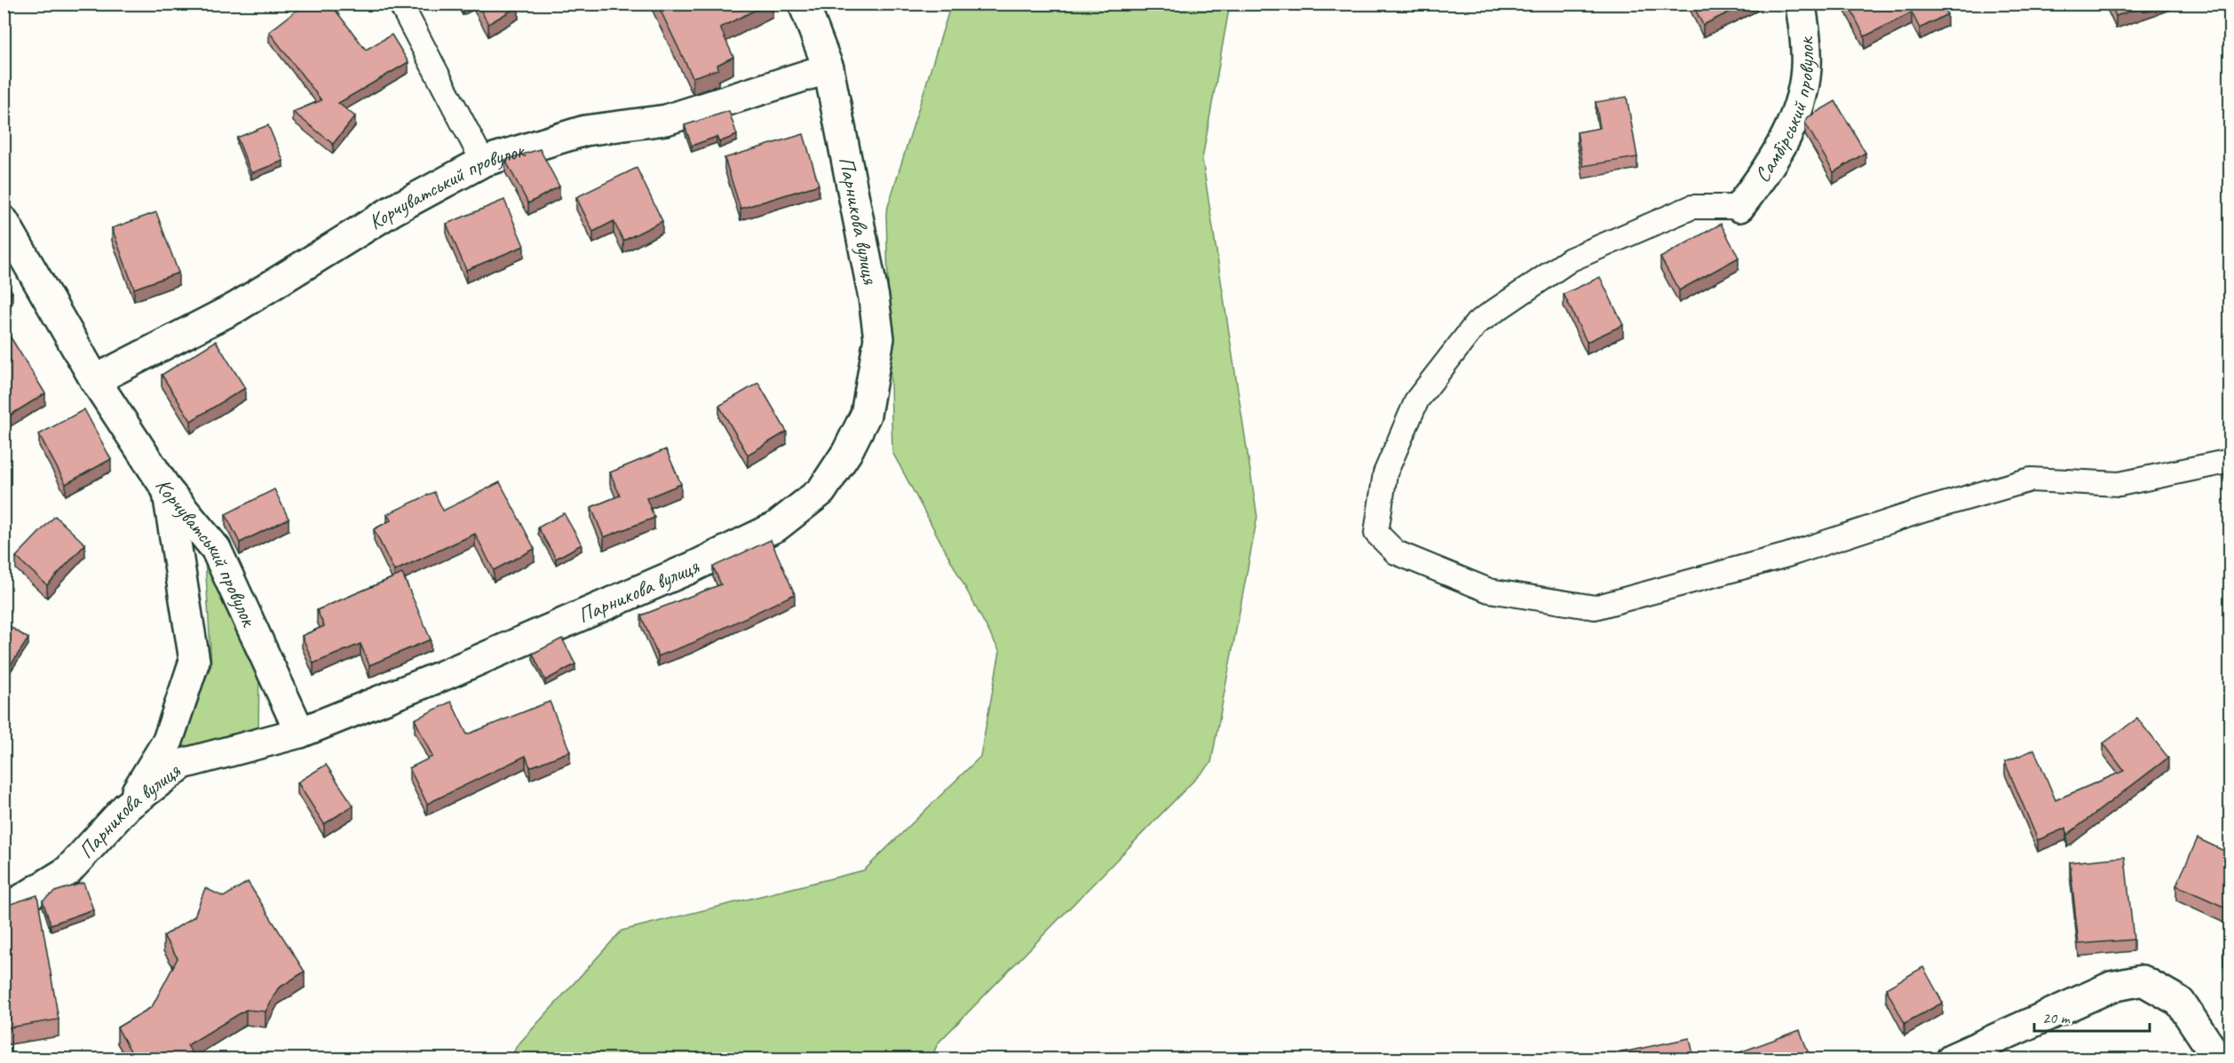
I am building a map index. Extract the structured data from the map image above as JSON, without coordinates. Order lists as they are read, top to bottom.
{
  "streets": {
    "street": ["Самбірський провулок", "Корчуватський провулок", "Парникова вулиця"]
  },
  "crossings": [
    ["Корчуватський провулок", "Парникова вулиця"]
  ],
  "scale_bar": "20 m"
}
